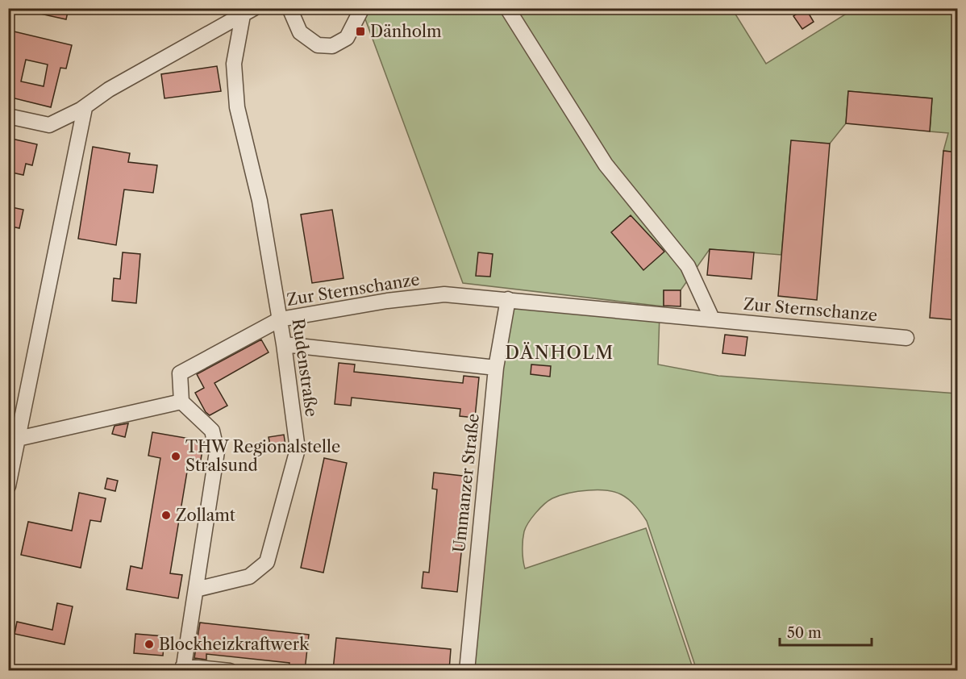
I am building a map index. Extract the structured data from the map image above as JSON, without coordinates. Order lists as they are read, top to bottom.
{
  "streets": {
    "street": ["Zur Sternschanze", "Rudenstraße", "Ummanzer Straße"]
  },
  "crossings": [
    ["Zur Sternschanze", "Rudenstraße"],
    ["Zur Sternschanze", "Ummanzer Straße"]
  ],
  "districts": ["DÄNHOLM"],
  "places": {
    "transit": ["Dänholm"],
    "other": ["THW Regionalstelle Stralsund", "Zollamt", "Blockheizkraftwerk"]
  },
  "scale_bar": "50 m"
}
